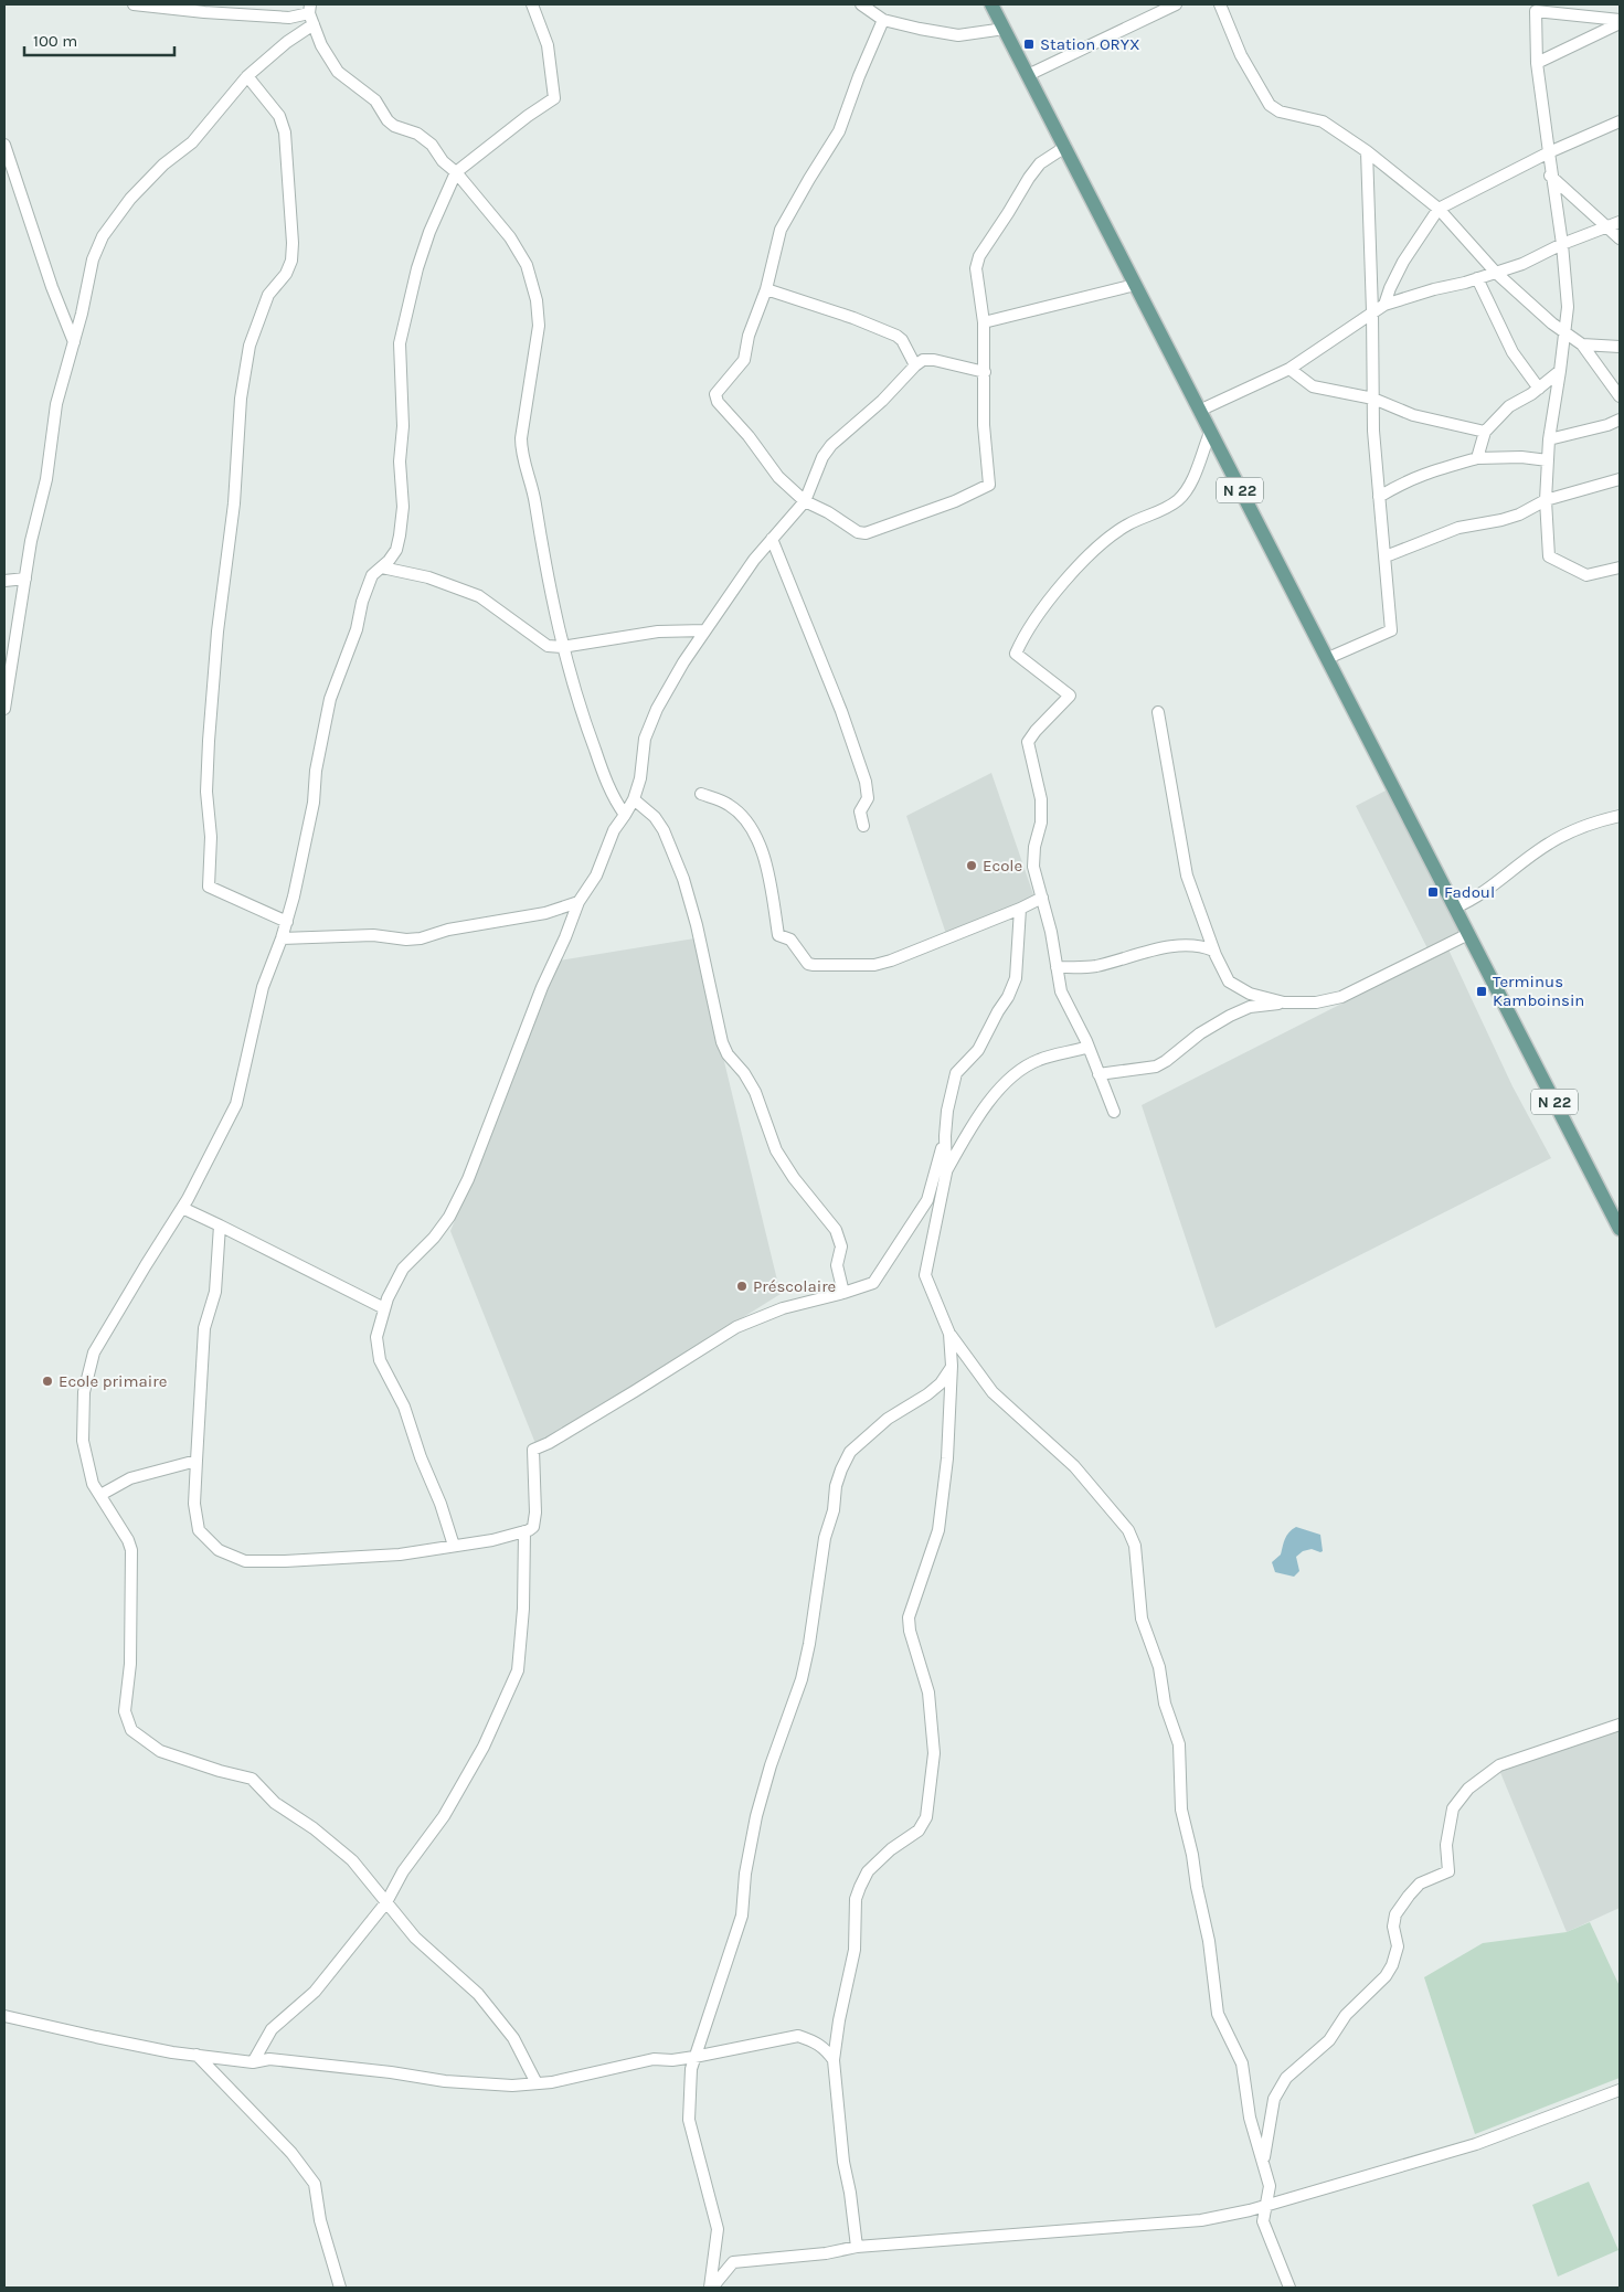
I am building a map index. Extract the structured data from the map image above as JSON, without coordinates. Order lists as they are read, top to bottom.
{
  "streets": {
    "main road": ["N 22"]
  },
  "places": {
    "transit": ["Station ORYX", "Fadoul", "Terminus Kamboinsin"],
    "other": ["Ecole", "Préscolaire", "Ecole primaire"]
  },
  "scale_bar": "100 m"
}
